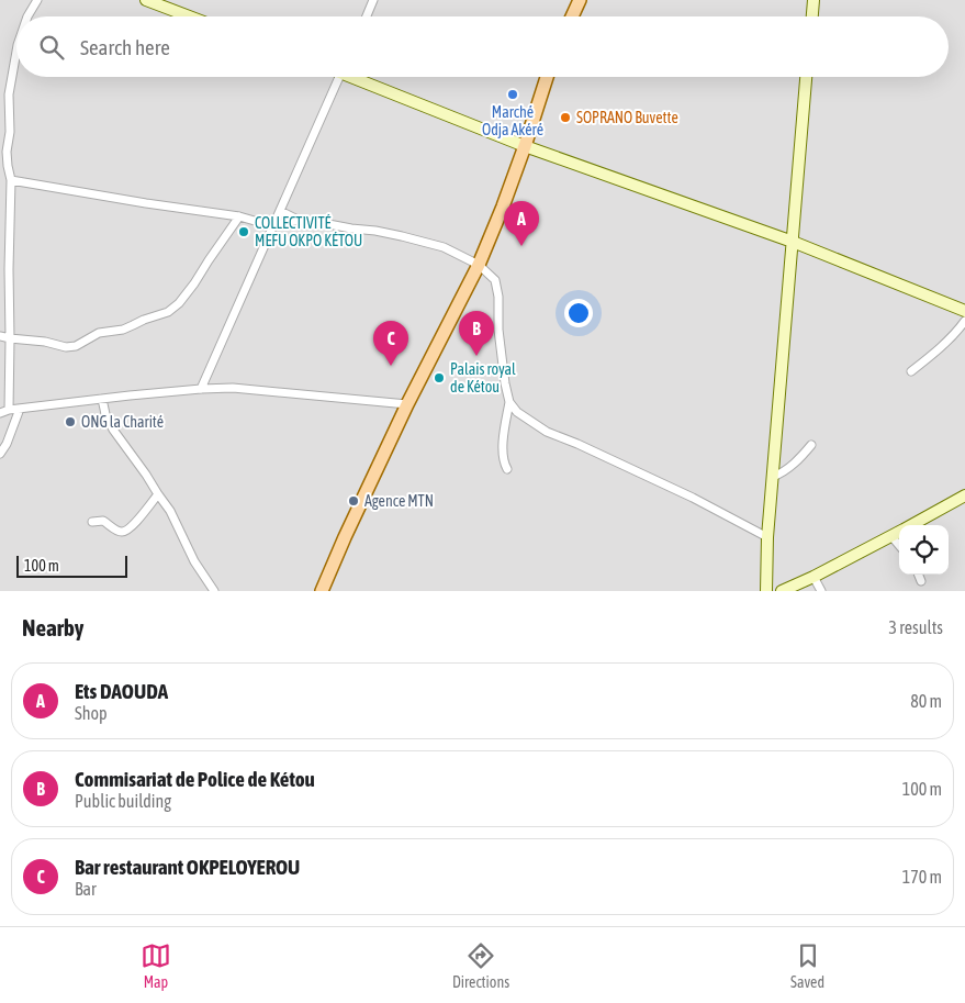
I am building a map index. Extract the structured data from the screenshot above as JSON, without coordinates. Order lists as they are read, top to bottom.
{
  "places": [
    "Marché Odja Akéré",
    "SOPRANO Buvette",
    "COLLECTIVITÉ MEFU OKPO KÉTOU",
    "Palais royal de Kétou",
    "ONG la Charité",
    "Agence MTN"
  ],
  "scale_bar": "100 m",
  "page": {
    "search": "Search here",
    "pins": ["A", "B", "C"],
    "scale": "100 m",
    "heading": ["Nearby", "3 results"],
    "list": [
      {
        "mark": "A",
        "name": "Ets DAOUDA",
        "note": "Shop",
        "value": "80 m"
      },
      {
        "mark": "B",
        "name": "Commisariat de Police de Kétou",
        "note": "Public building",
        "value": "100 m"
      },
      {
        "mark": "C",
        "name": "Bar restaurant OKPELOYEROU",
        "note": "Bar",
        "value": "170 m"
      }
    ],
    "nav": ["Map", "Directions", "Saved"]
  }
}
